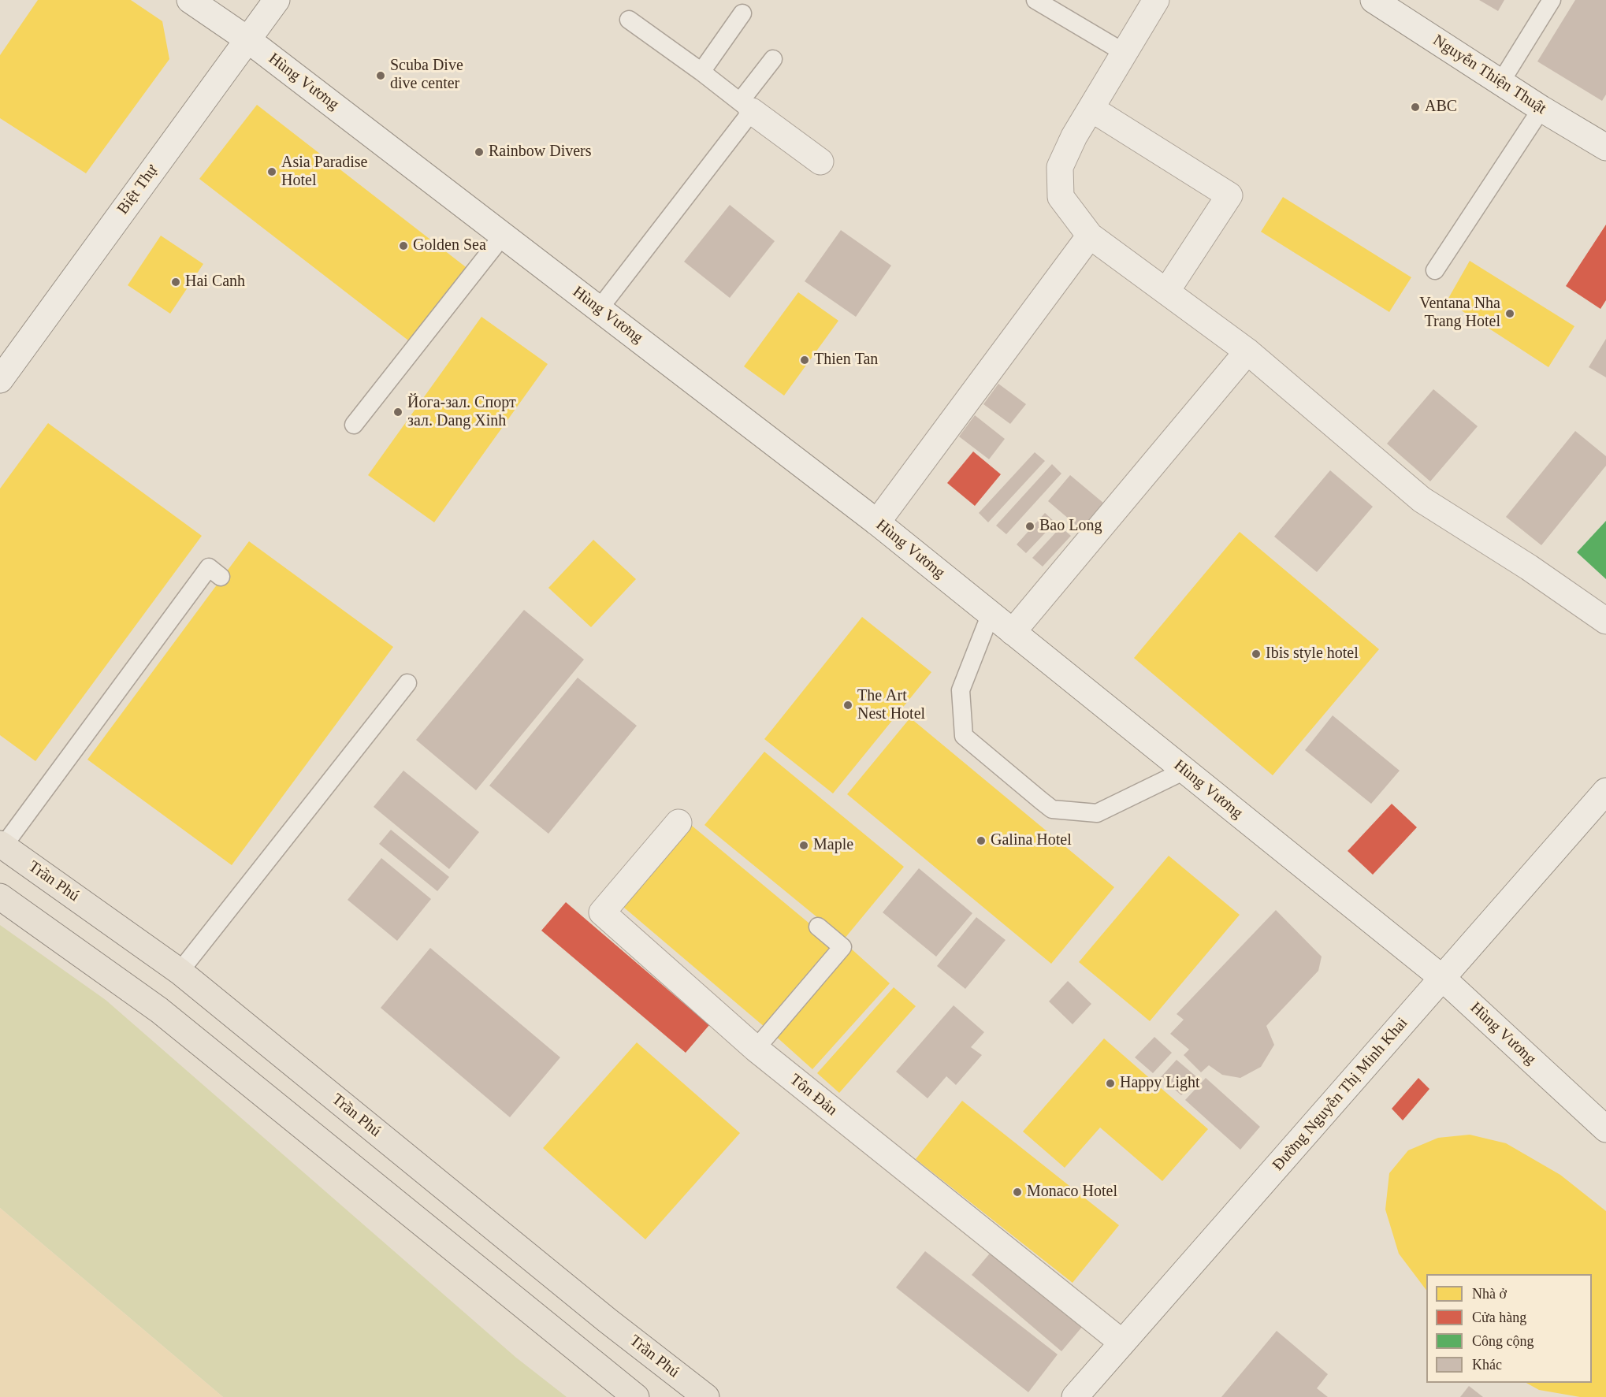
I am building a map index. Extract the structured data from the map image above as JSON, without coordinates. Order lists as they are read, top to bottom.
{
  "streets": {
    "main road": ["Trần Phú"],
    "street": [
      "Nguyễn Thiện Thuật",
      "Hùng Vương",
      "Biệt Thự",
      "Đường Nguyễn Thị Minh Khai",
      "Tôn Đản"
    ]
  },
  "crossings": [
    ["Hùng Vương", "Biệt Thự"],
    ["Hùng Vương", "Đường Nguyễn Thị Minh Khai"],
    ["Đường Nguyễn Thị Minh Khai", "Tôn Đản"]
  ],
  "places": [
    "Scuba Dive dive center",
    "ABC",
    "Rainbow Divers",
    "Asia Paradise Hotel",
    "Golden Sea",
    "Hai Canh",
    "Ventana Nha Trang Hotel",
    "Thien Tan",
    "Йога-зал. Спорт зал. Dang Xinh",
    "Bao Long",
    "Ibis style hotel",
    "The Art Nest Hotel",
    "Galina Hotel",
    "Maple",
    "Happy Light",
    "Monaco Hotel"
  ],
  "legend": [
    "Nhà ở",
    "Cửa hàng",
    "Công cộng",
    "Khác"
  ]
}
